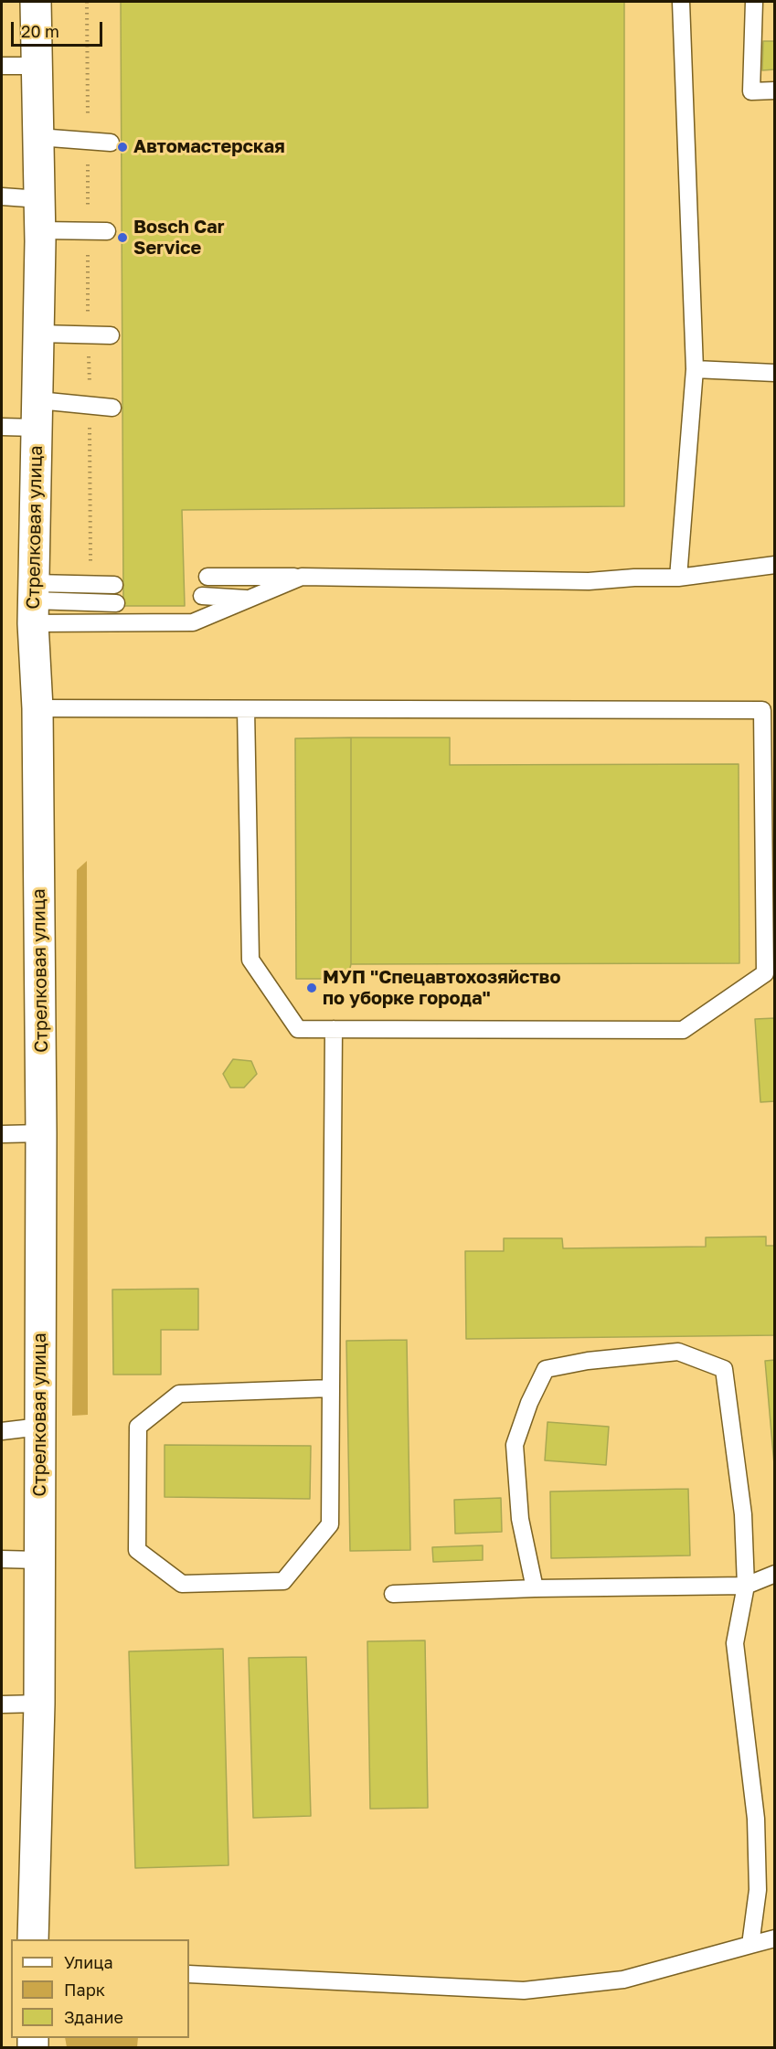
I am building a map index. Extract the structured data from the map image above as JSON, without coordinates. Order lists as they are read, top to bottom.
{
  "streets": {
    "street": ["Стрелковая улица"]
  },
  "places": ["Автомастерская", "Bosch Car Service", "МУП \"Спецавтохозяйство по уборке города\""],
  "legend": ["Улица", "Парк", "Здание"],
  "scale_bar": "20 m"
}
